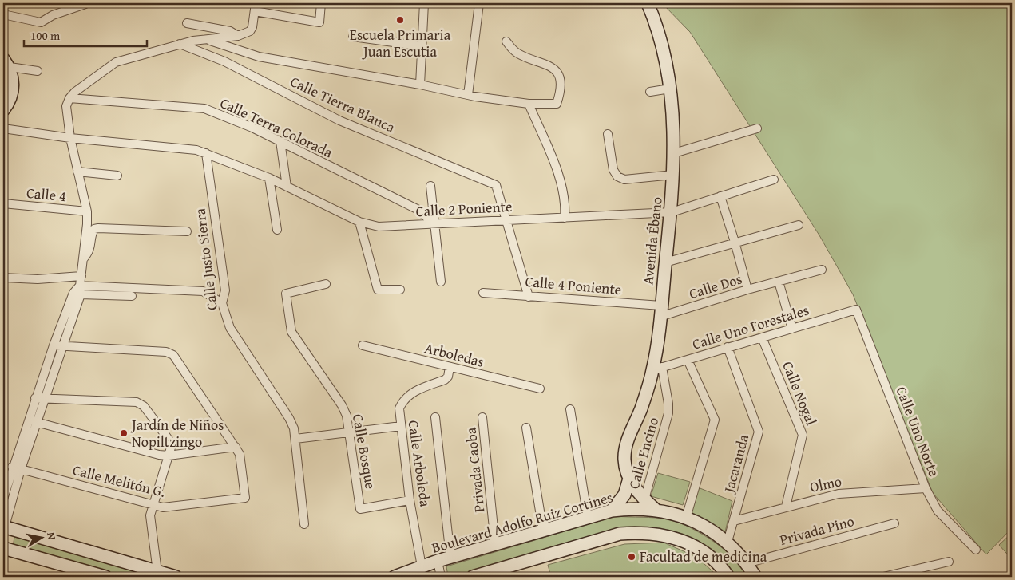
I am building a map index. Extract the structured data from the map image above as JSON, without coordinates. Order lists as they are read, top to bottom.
{
  "streets": {
    "main road": ["Avenida Ébano", "Boulevard Adolfo Ruiz Cortines"],
    "street": [
      "Calle Tierra Blanca",
      "Calle Terra Colorada",
      "Calle 4",
      "Calle 2 Poniente",
      "Calle Justo Sierra",
      "Calle 4 Poniente",
      "Calle Dos",
      "Calle Uno Forestales",
      "Arboledas",
      "Calle Nogal",
      "Calle Uno Norte",
      "Calle Bosque",
      "Calle Encino",
      "Calle Arboleda",
      "Jacaranda",
      "Privada Caoba",
      "Calle Melitón G.",
      "Olmo",
      "Privada Pino"
    ]
  },
  "crossings": [
    ["Calle Tierra Blanca", "Calle 2 Poniente"],
    ["Calle Terra Colorada", "Calle 2 Poniente"],
    ["Calle 2 Poniente", "Avenida Ébano"],
    ["Calle 2 Poniente", "Calle Justo Sierra"],
    ["Avenida Ébano", "Calle 4 Poniente"],
    ["Avenida Ébano", "Calle Dos"],
    ["Avenida Ébano", "Calle Uno Forestales"],
    ["Avenida Ébano", "Calle Encino"],
    ["Avenida Ébano", "Boulevard Adolfo Ruiz Cortines"],
    ["Calle 4 Poniente", "Calle Dos"],
    ["Calle Uno Forestales", "Calle Nogal"],
    ["Calle Uno Forestales", "Calle Uno Norte"],
    ["Calle Uno Forestales", "Calle Encino"],
    ["Calle Uno Forestales", "Jacaranda"],
    ["Arboledas", "Calle Arboleda"],
    ["Calle Nogal", "Olmo"],
    ["Calle Uno Norte", "Olmo"],
    ["Calle Bosque", "Calle Arboleda"],
    ["Calle Arboleda", "Boulevard Adolfo Ruiz Cortines"],
    ["Jacaranda", "Olmo"],
    ["Jacaranda", "Boulevard Adolfo Ruiz Cortines"],
    ["Privada Caoba", "Boulevard Adolfo Ruiz Cortines"],
    ["Boulevard Adolfo Ruiz Cortines", "Privada Pino"]
  ],
  "places": ["Escuela Primaria Juan Escutia", "Jardín de Niños Nopiltzingo", "Facultad de medicina"],
  "scale_bar": "100 m",
  "north": "right"
}
